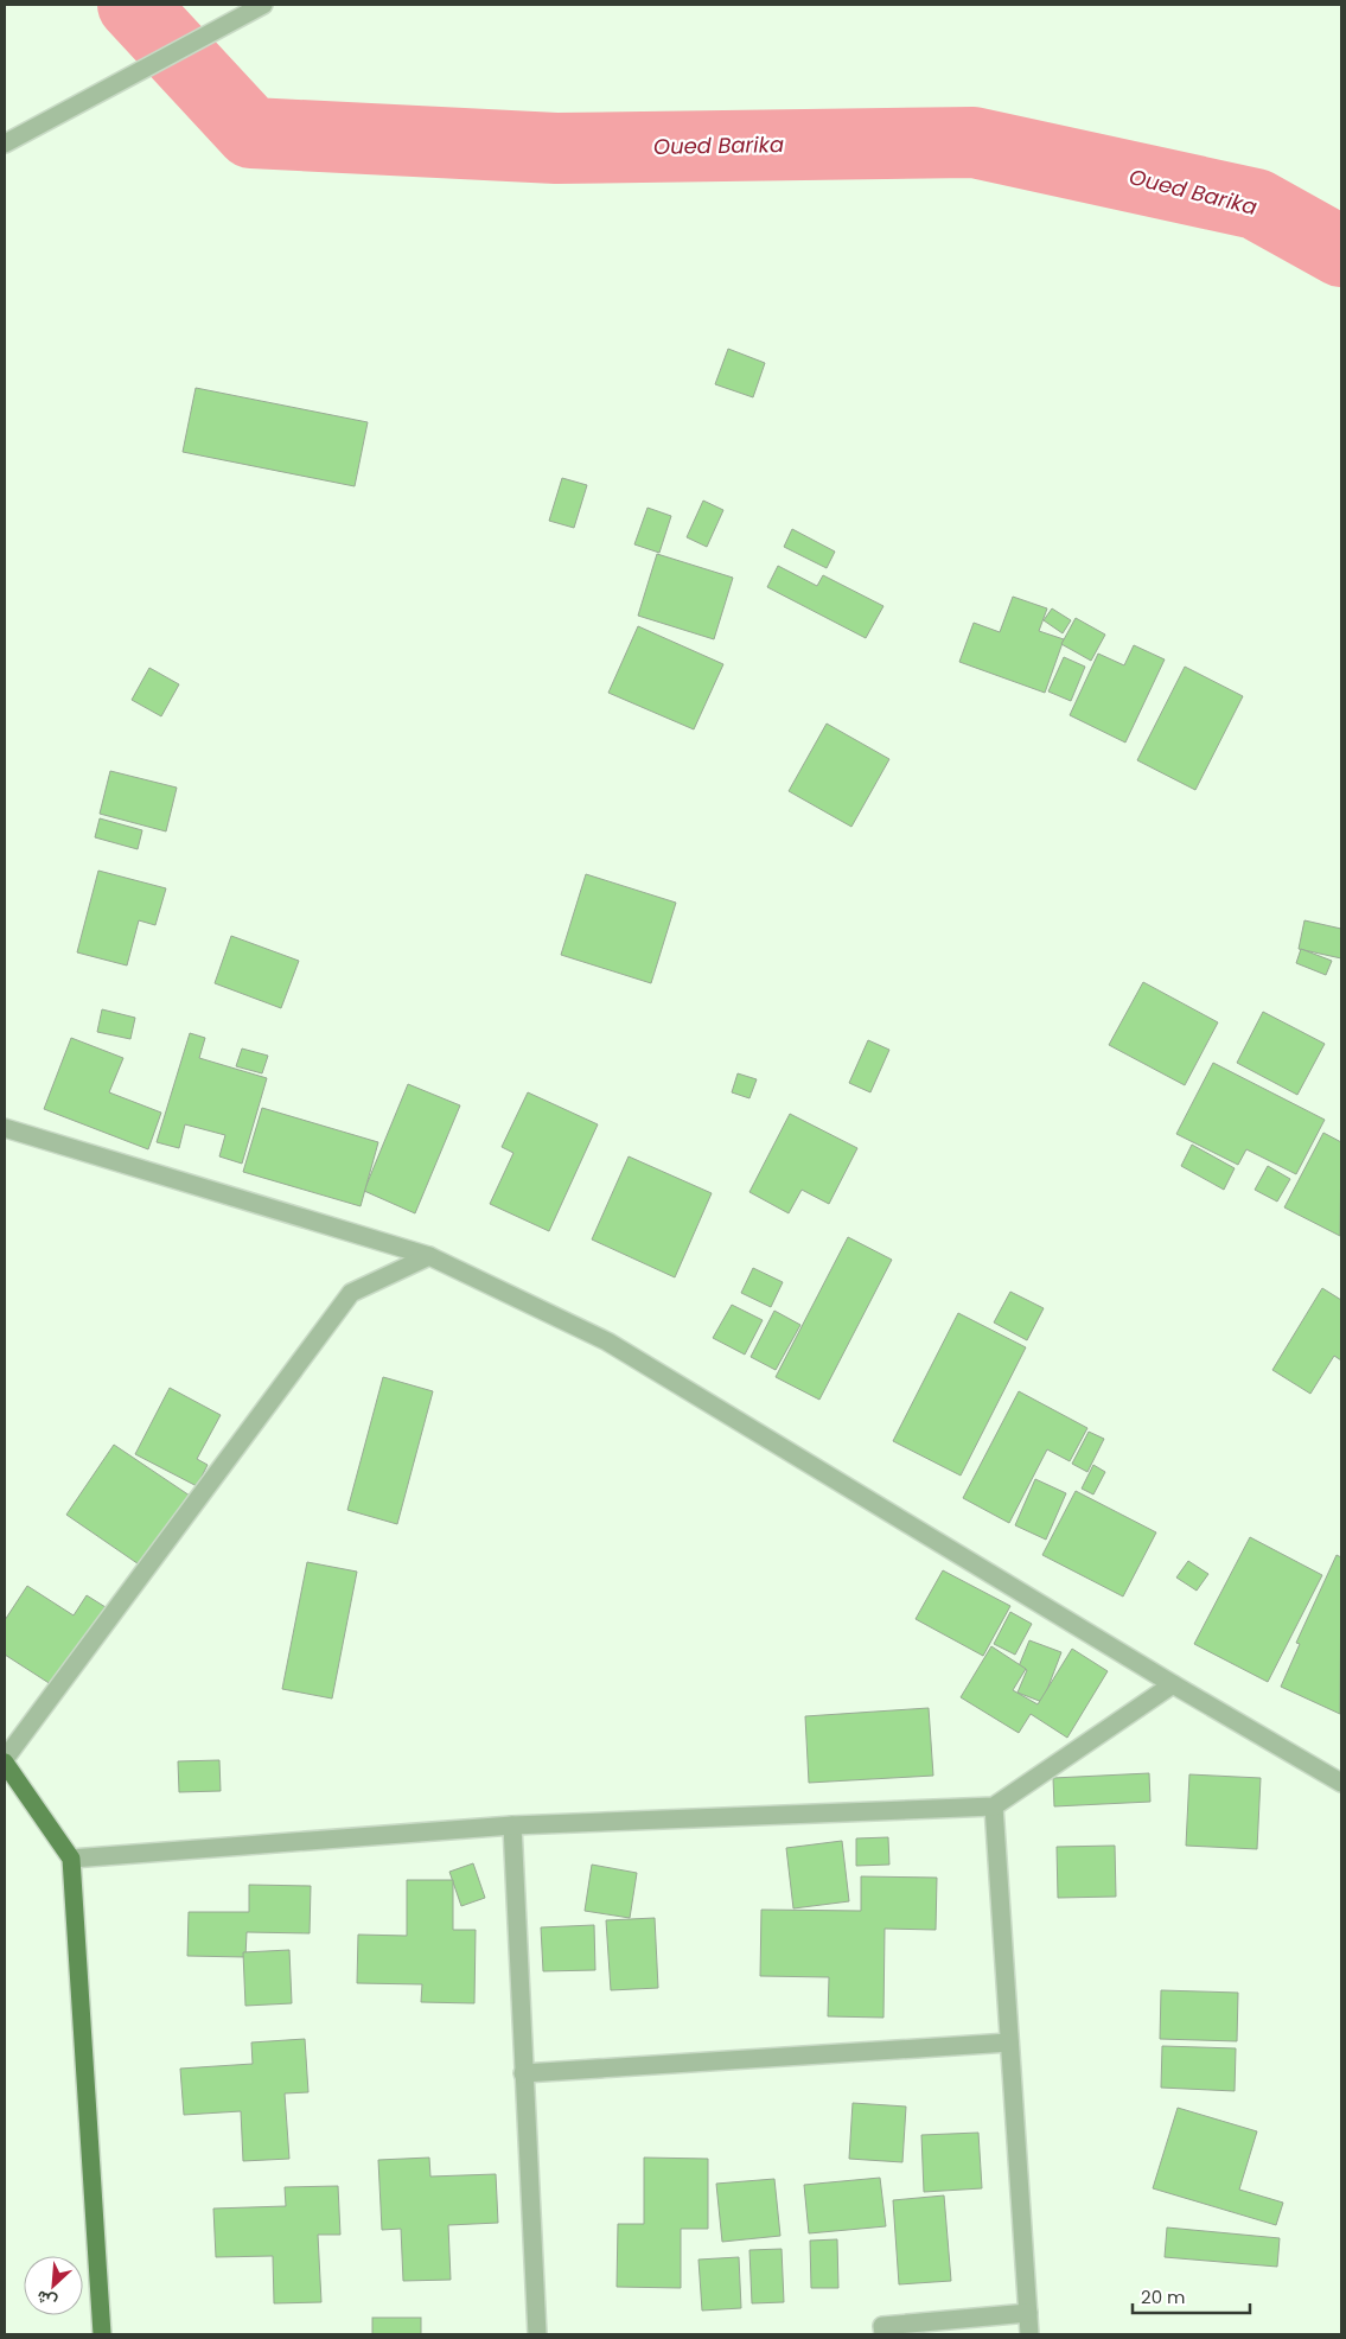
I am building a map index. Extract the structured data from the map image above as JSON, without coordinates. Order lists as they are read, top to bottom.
{
  "water": ["Oued Barika"],
  "scale_bar": "20 m",
  "north": "bottom left"
}
